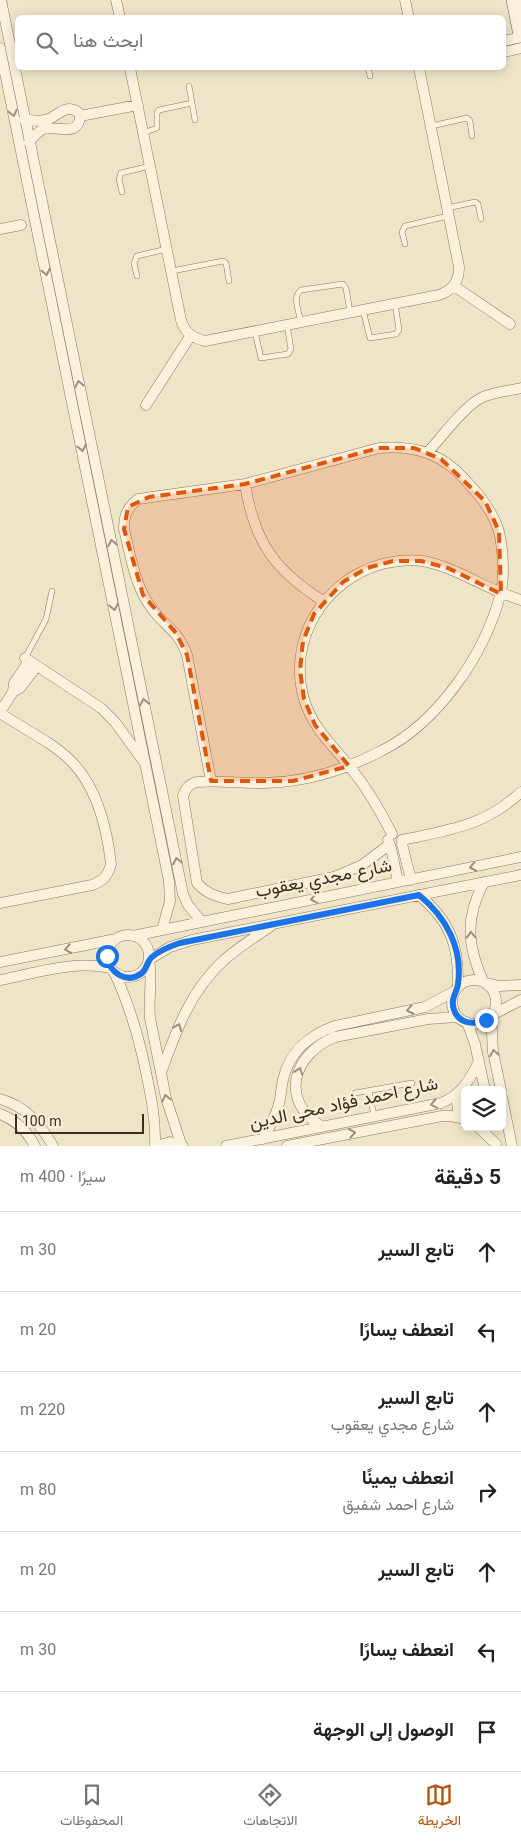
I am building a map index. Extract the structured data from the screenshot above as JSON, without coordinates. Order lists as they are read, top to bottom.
{
  "streets": {
    "street": ["شارع مجدي يعقوب", "شارع احمد فؤاد محى الدين"]
  },
  "scale_bar": "100 m",
  "page": {
    "search": "ابحث هنا",
    "scale": "100 m",
    "heading": ["5 دقيقة", "سيرًا · 400 m"],
    "list": [
      ["تابع السير", "30 m"],
      ["انعطف يسارًا", "20 m"],
      ["تابع السير", "شارع مجدي يعقوب", "220 m"],
      ["انعطف يمينًا", "شارع احمد شفيق", "80 m"],
      ["تابع السير", "20 m"],
      ["انعطف يسارًا", "30 m"],
      "الوصول إلى الوجهة"
    ],
    "nav": ["الخريطة", "الاتجاهات", "المحفوظات"]
  }
}
